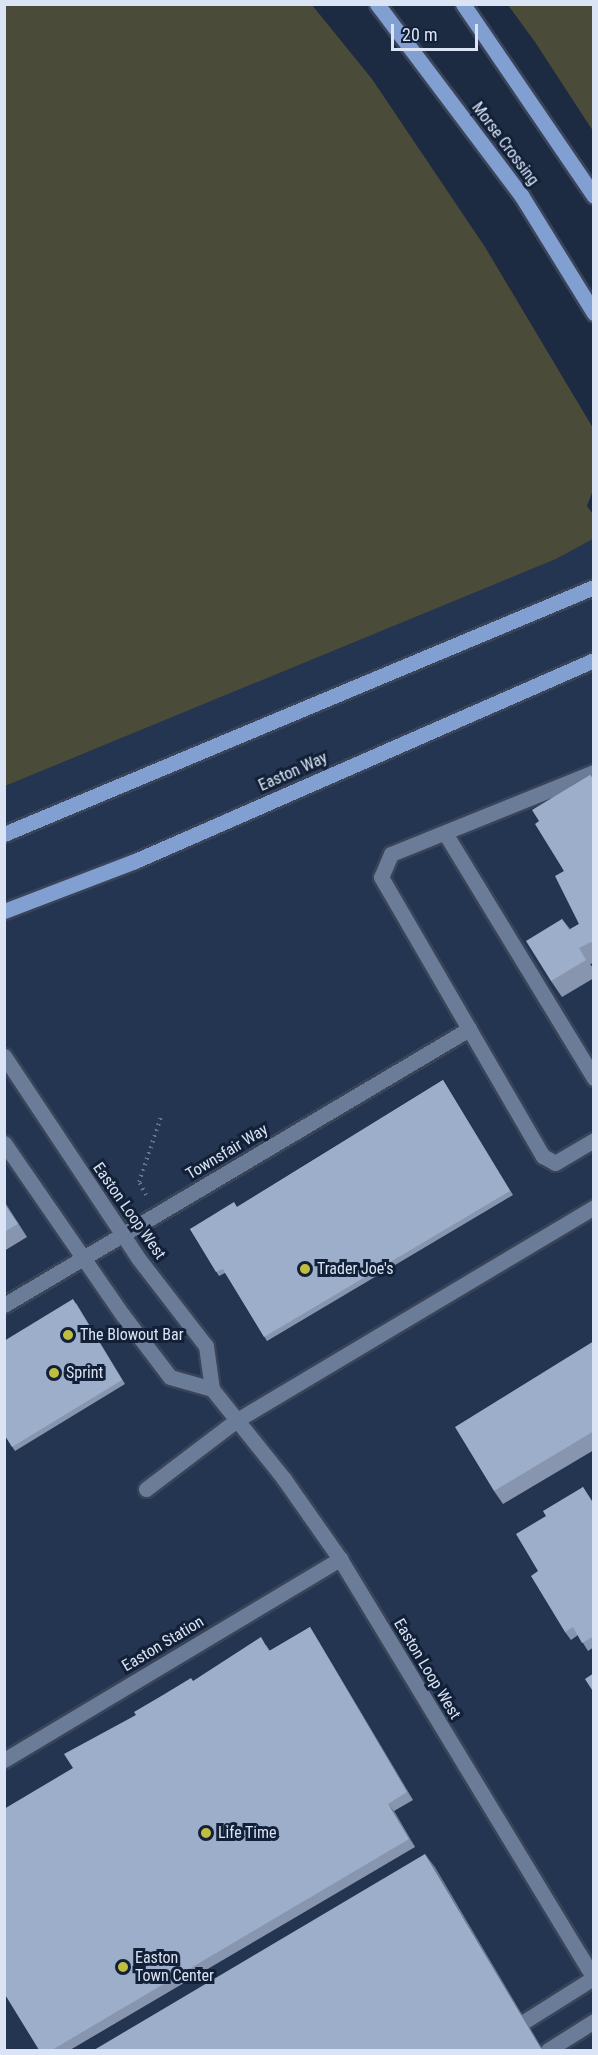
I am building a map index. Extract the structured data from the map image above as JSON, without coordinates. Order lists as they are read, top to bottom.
{
  "streets": {
    "main road": ["Morse Crossing", "Easton Way"],
    "street": ["Townsfair Way", "Easton Loop West", "Easton Station"]
  },
  "crossings": [
    ["Townsfair Way", "Easton Loop West"],
    ["Easton Loop West", "Easton Station"]
  ],
  "places": [
    "Trader Joe's",
    "The Blowout Bar",
    "Sprint",
    "Life Time",
    "Easton Town Center"
  ],
  "scale_bar": "20 m"
}
